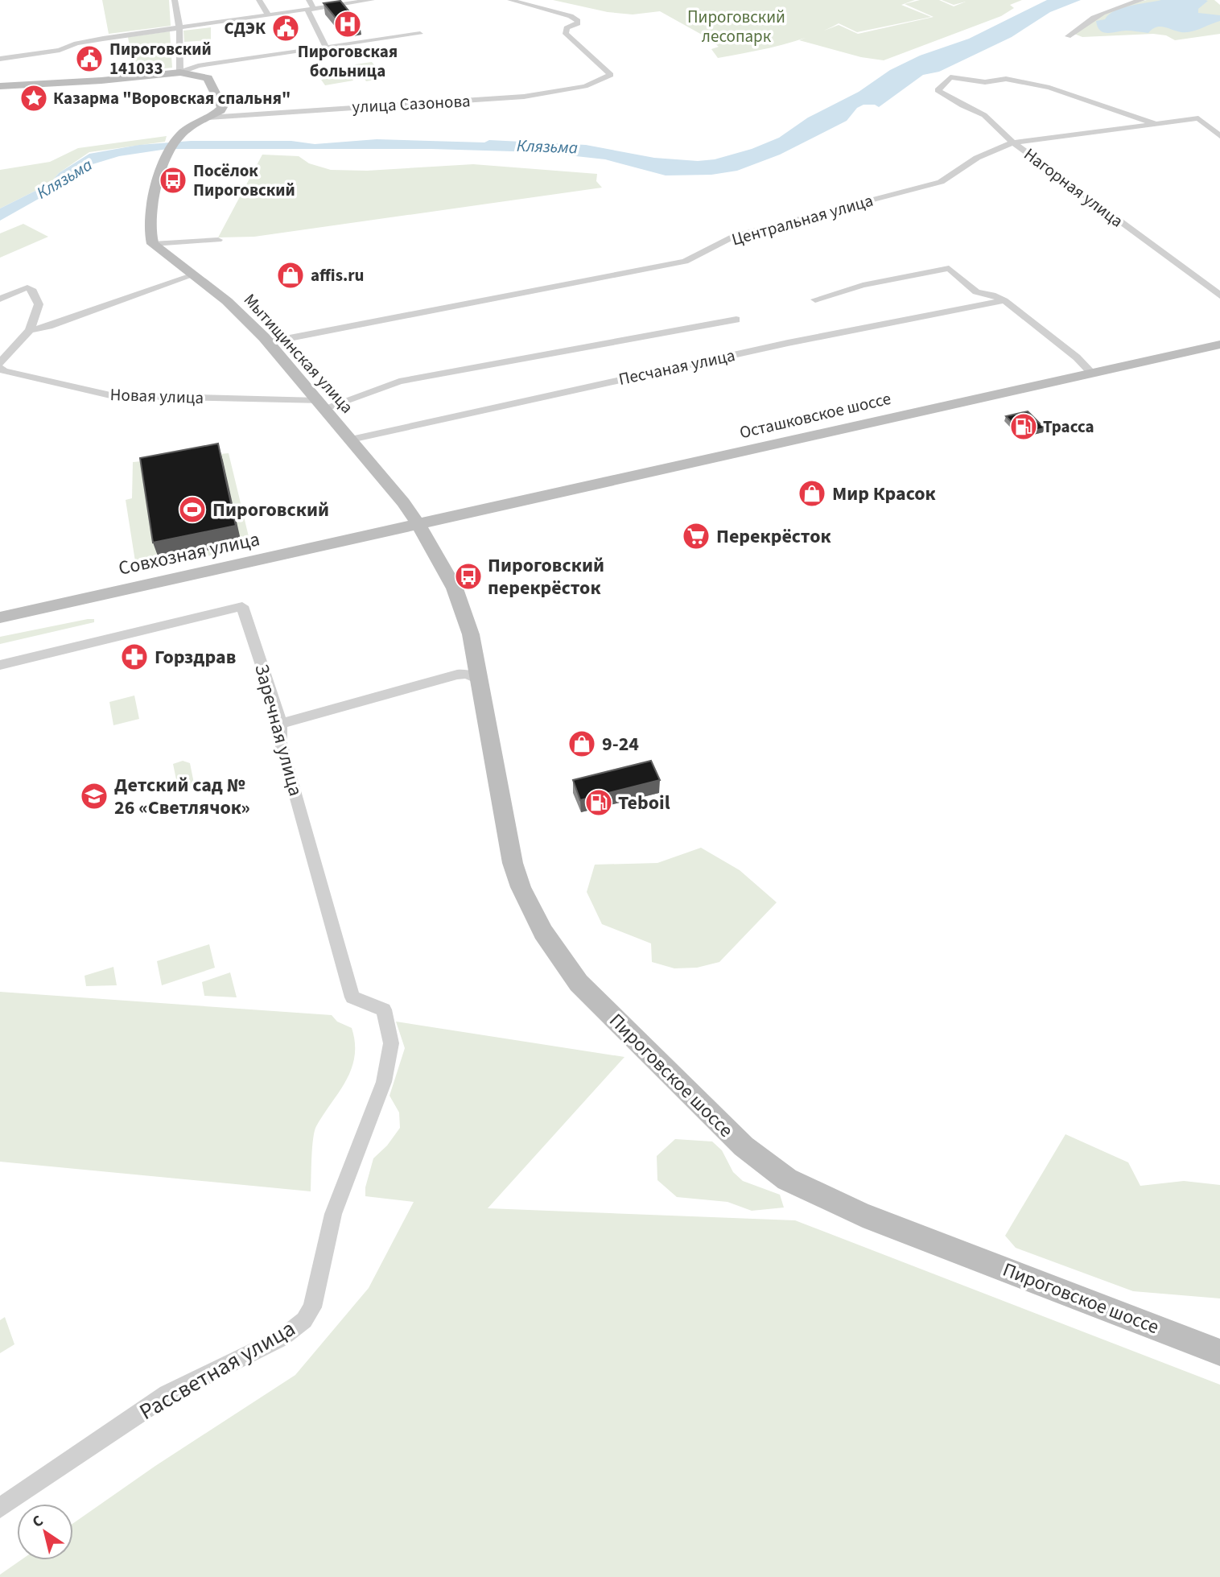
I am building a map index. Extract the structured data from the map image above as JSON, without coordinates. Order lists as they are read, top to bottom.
{
  "streets": {
    "main road": [
      "Мытищинская улица",
      "Осташковское шоссе",
      "Совхозная улица",
      "Пироговское шоссе"
    ],
    "street": [
      "улица Сазонова",
      "Нагорная улица",
      "Центральная улица",
      "Песчаная улица",
      "Новая улица",
      "Заречная улица",
      "Рассветная улица"
    ]
  },
  "crossings": [
    ["Нагорная улица", "Центральная улица"],
    ["Центральная улица", "Мытищинская улица"],
    ["Мытищинская улица", "Песчаная улица"],
    ["Мытищинская улица", "Новая улица"],
    ["Мытищинская улица", "Осташковское шоссе"],
    ["Мытищинская улица", "Совхозная улица"],
    ["Мытищинская улица", "Пироговское шоссе"],
    ["Осташковское шоссе", "Совхозная улица"],
    ["Осташковское шоссе", "Пироговское шоссе"],
    ["Совхозная улица", "Пироговское шоссе"],
    ["Заречная улица", "Рассветная улица"]
  ],
  "water": ["Клязьма"],
  "parks": ["Пироговский лесопарк"],
  "places": {
    "hospital": ["Пироговская больница"],
    "public building": ["СДЭК", "Пироговский 141033"],
    "place": ["Казарма \"Воровская спальня\""],
    "bus stop": ["Посёлок Пироговский", "Пироговский перекрёсток"],
    "shop": ["affis.ru", "Мир Красок", "9-24"],
    "fuel station": ["Трасса", "Teboil"],
    "sports": ["Пироговский"],
    "supermarket": ["Перекрёсток"],
    "pharmacy": ["Горздрав"],
    "school or university": ["Детский сад № 26 «Светлячок»"]
  },
  "north": "top left"
}
